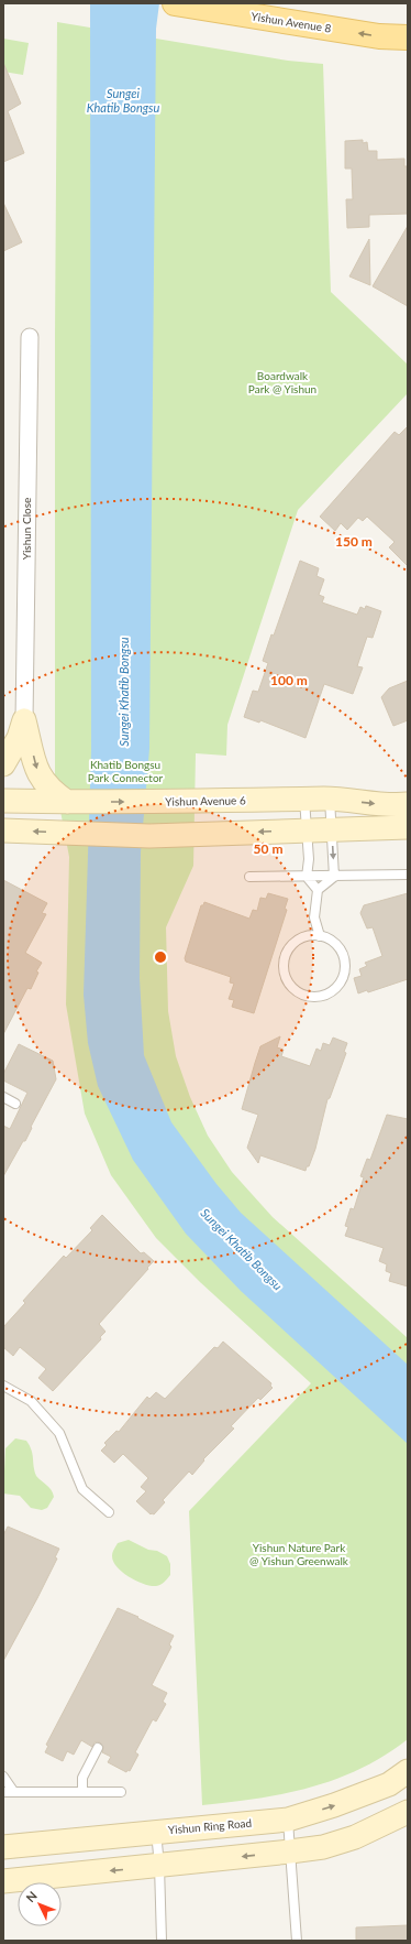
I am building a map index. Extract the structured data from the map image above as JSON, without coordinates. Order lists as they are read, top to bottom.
{
  "streets": {
    "main road": ["Yishun Avenue 8", "Yishun Avenue 6", "Yishun Ring Road"],
    "street": ["Yishun Close"]
  },
  "one_way": ["Yishun Avenue 8"],
  "water": ["Sungei Khatib Bongsu"],
  "parks": ["Boardwalk Park @ Yishun", "Khatib Bongsu Park Connector", "Yishun Nature Park @ Yishun Greenwalk"],
  "north": "top left",
  "rings": ["150 m", "100 m", "50 m"]
}
